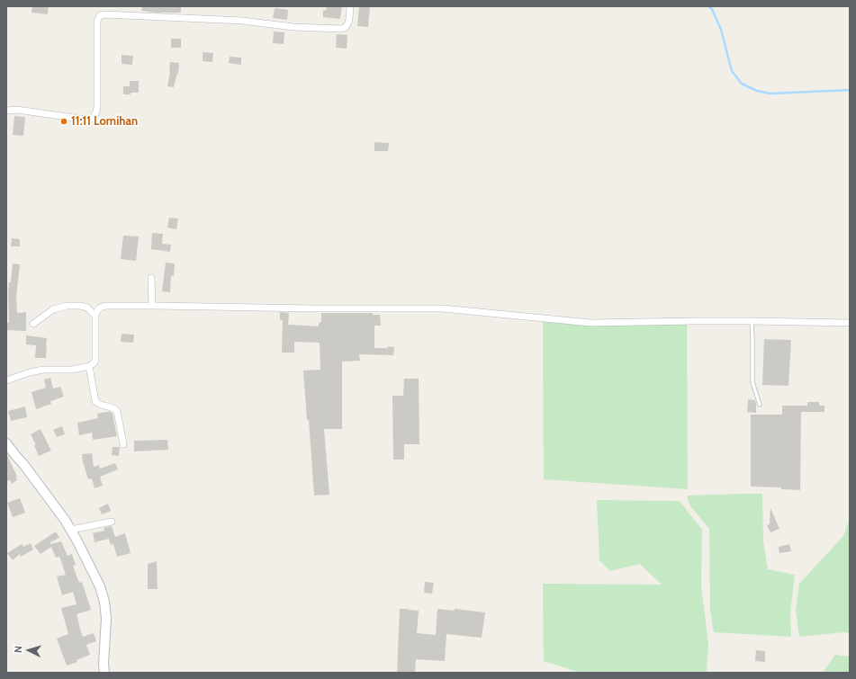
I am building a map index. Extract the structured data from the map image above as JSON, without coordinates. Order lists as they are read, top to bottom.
{
  "places": ["11:11 Lomihan"],
  "north": "left"
}
